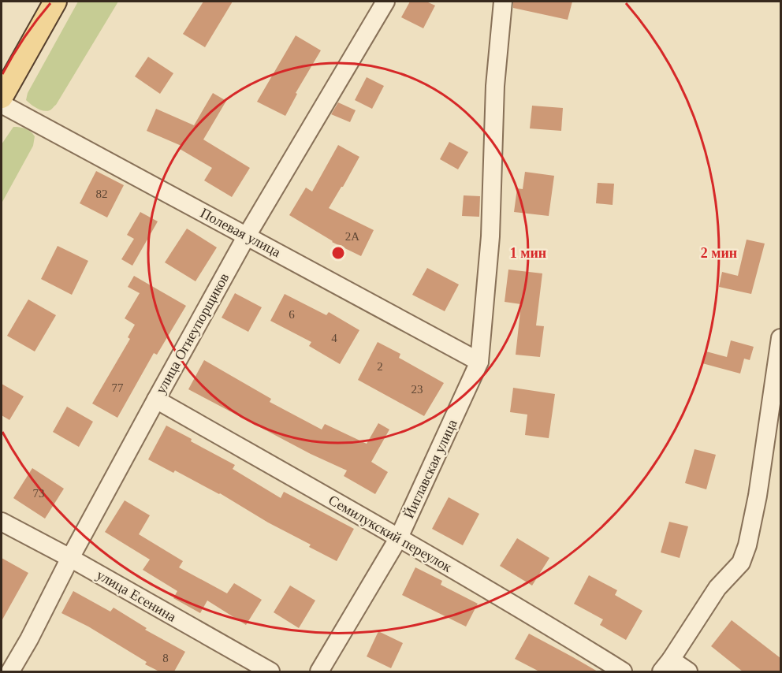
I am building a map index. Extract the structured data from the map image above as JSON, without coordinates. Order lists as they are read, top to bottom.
{
  "streets": {
    "street": [
      "Полевая улица",
      "улица Огнеупорщиков",
      "Йиглавская улица",
      "Семилукский переулок",
      "улица Есенина"
    ]
  },
  "crossings": [
    ["Полевая улица", "улица Огнеупорщиков"],
    ["Полевая улица", "Йиглавская улица"],
    ["улица Огнеупорщиков", "Семилукский переулок"],
    ["улица Огнеупорщиков", "улица Есенина"],
    ["Йиглавская улица", "Семилукский переулок"]
  ],
  "house_numbers": [
    "82",
    "2А",
    "6",
    "4",
    "2",
    "77",
    "23",
    "73",
    "8"
  ],
  "rings": ["1 мин", "2 мин"]
}
